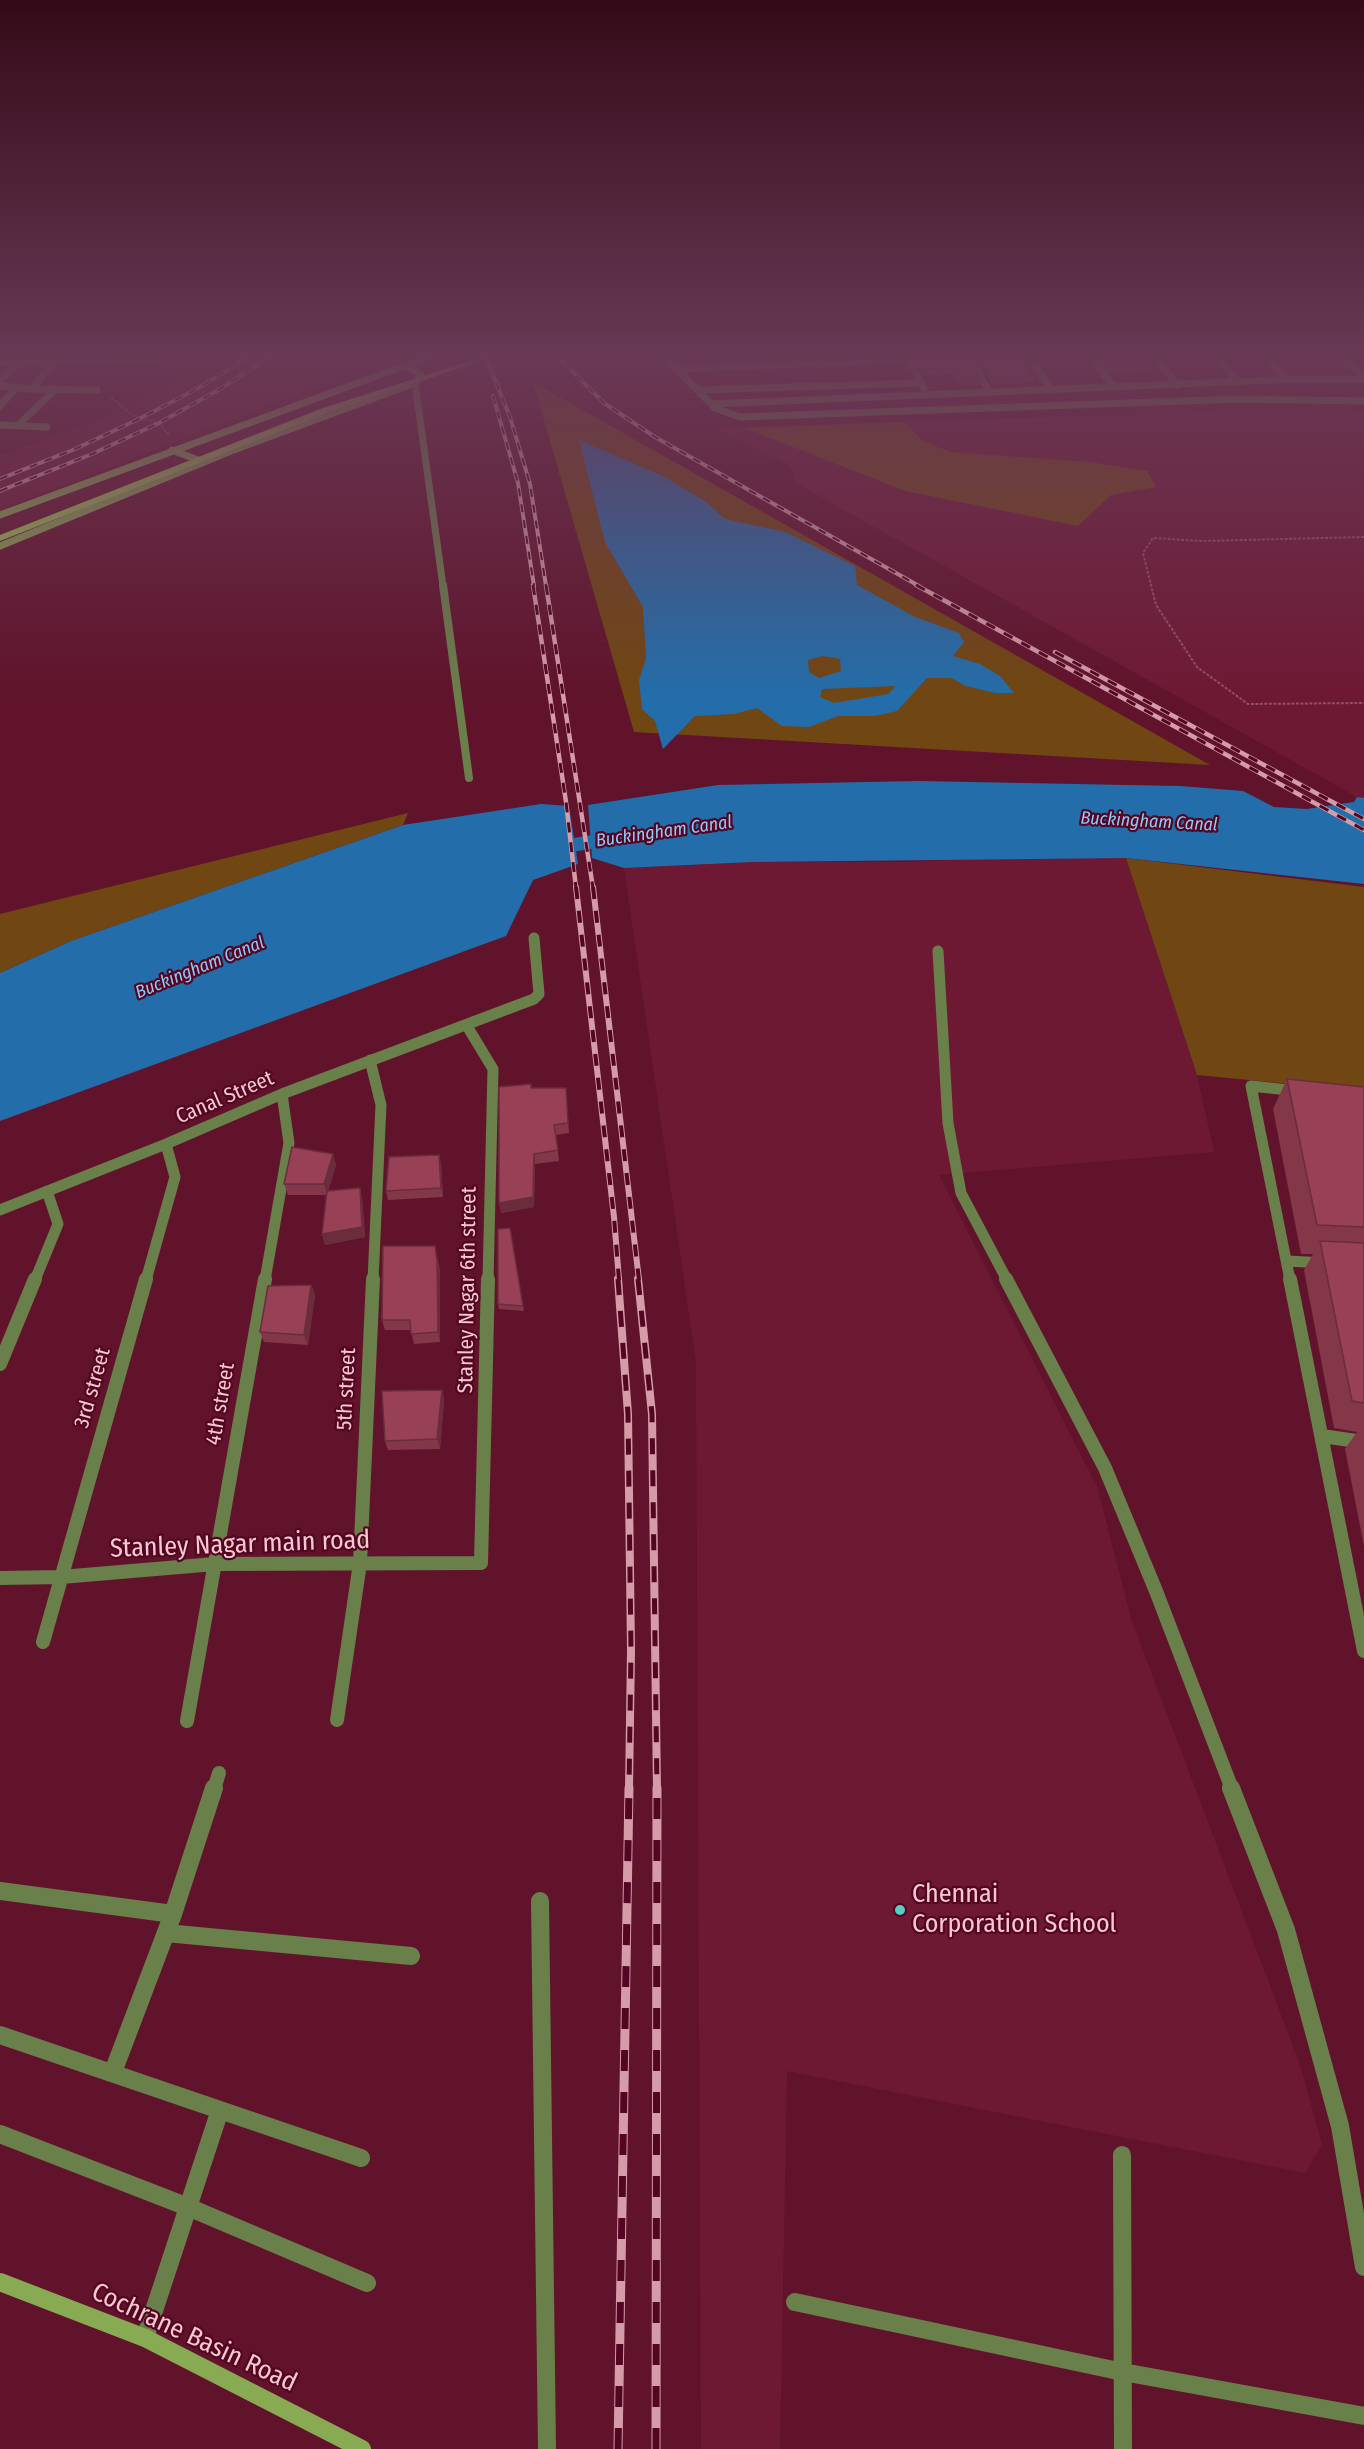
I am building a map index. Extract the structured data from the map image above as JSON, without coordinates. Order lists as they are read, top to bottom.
{
  "streets": {
    "street": [
      "Canal Street",
      "Stanley Nagar 6th street",
      "3rd street",
      "5th street",
      "4th street",
      "Stanley Nagar main road",
      "Cochrane Basin Road"
    ]
  },
  "crossings": [
    ["Canal Street", "Stanley Nagar 6th street"],
    ["Canal Street", "3rd street"],
    ["Canal Street", "5th street"],
    ["Canal Street", "4th street"],
    ["Stanley Nagar 6th street", "Stanley Nagar main road"],
    ["3rd street", "Stanley Nagar main road"],
    ["5th street", "Stanley Nagar main road"],
    ["4th street", "Stanley Nagar main road"]
  ],
  "water": ["Buckingham Canal"],
  "places": ["Chennai Corporation School"]
}
